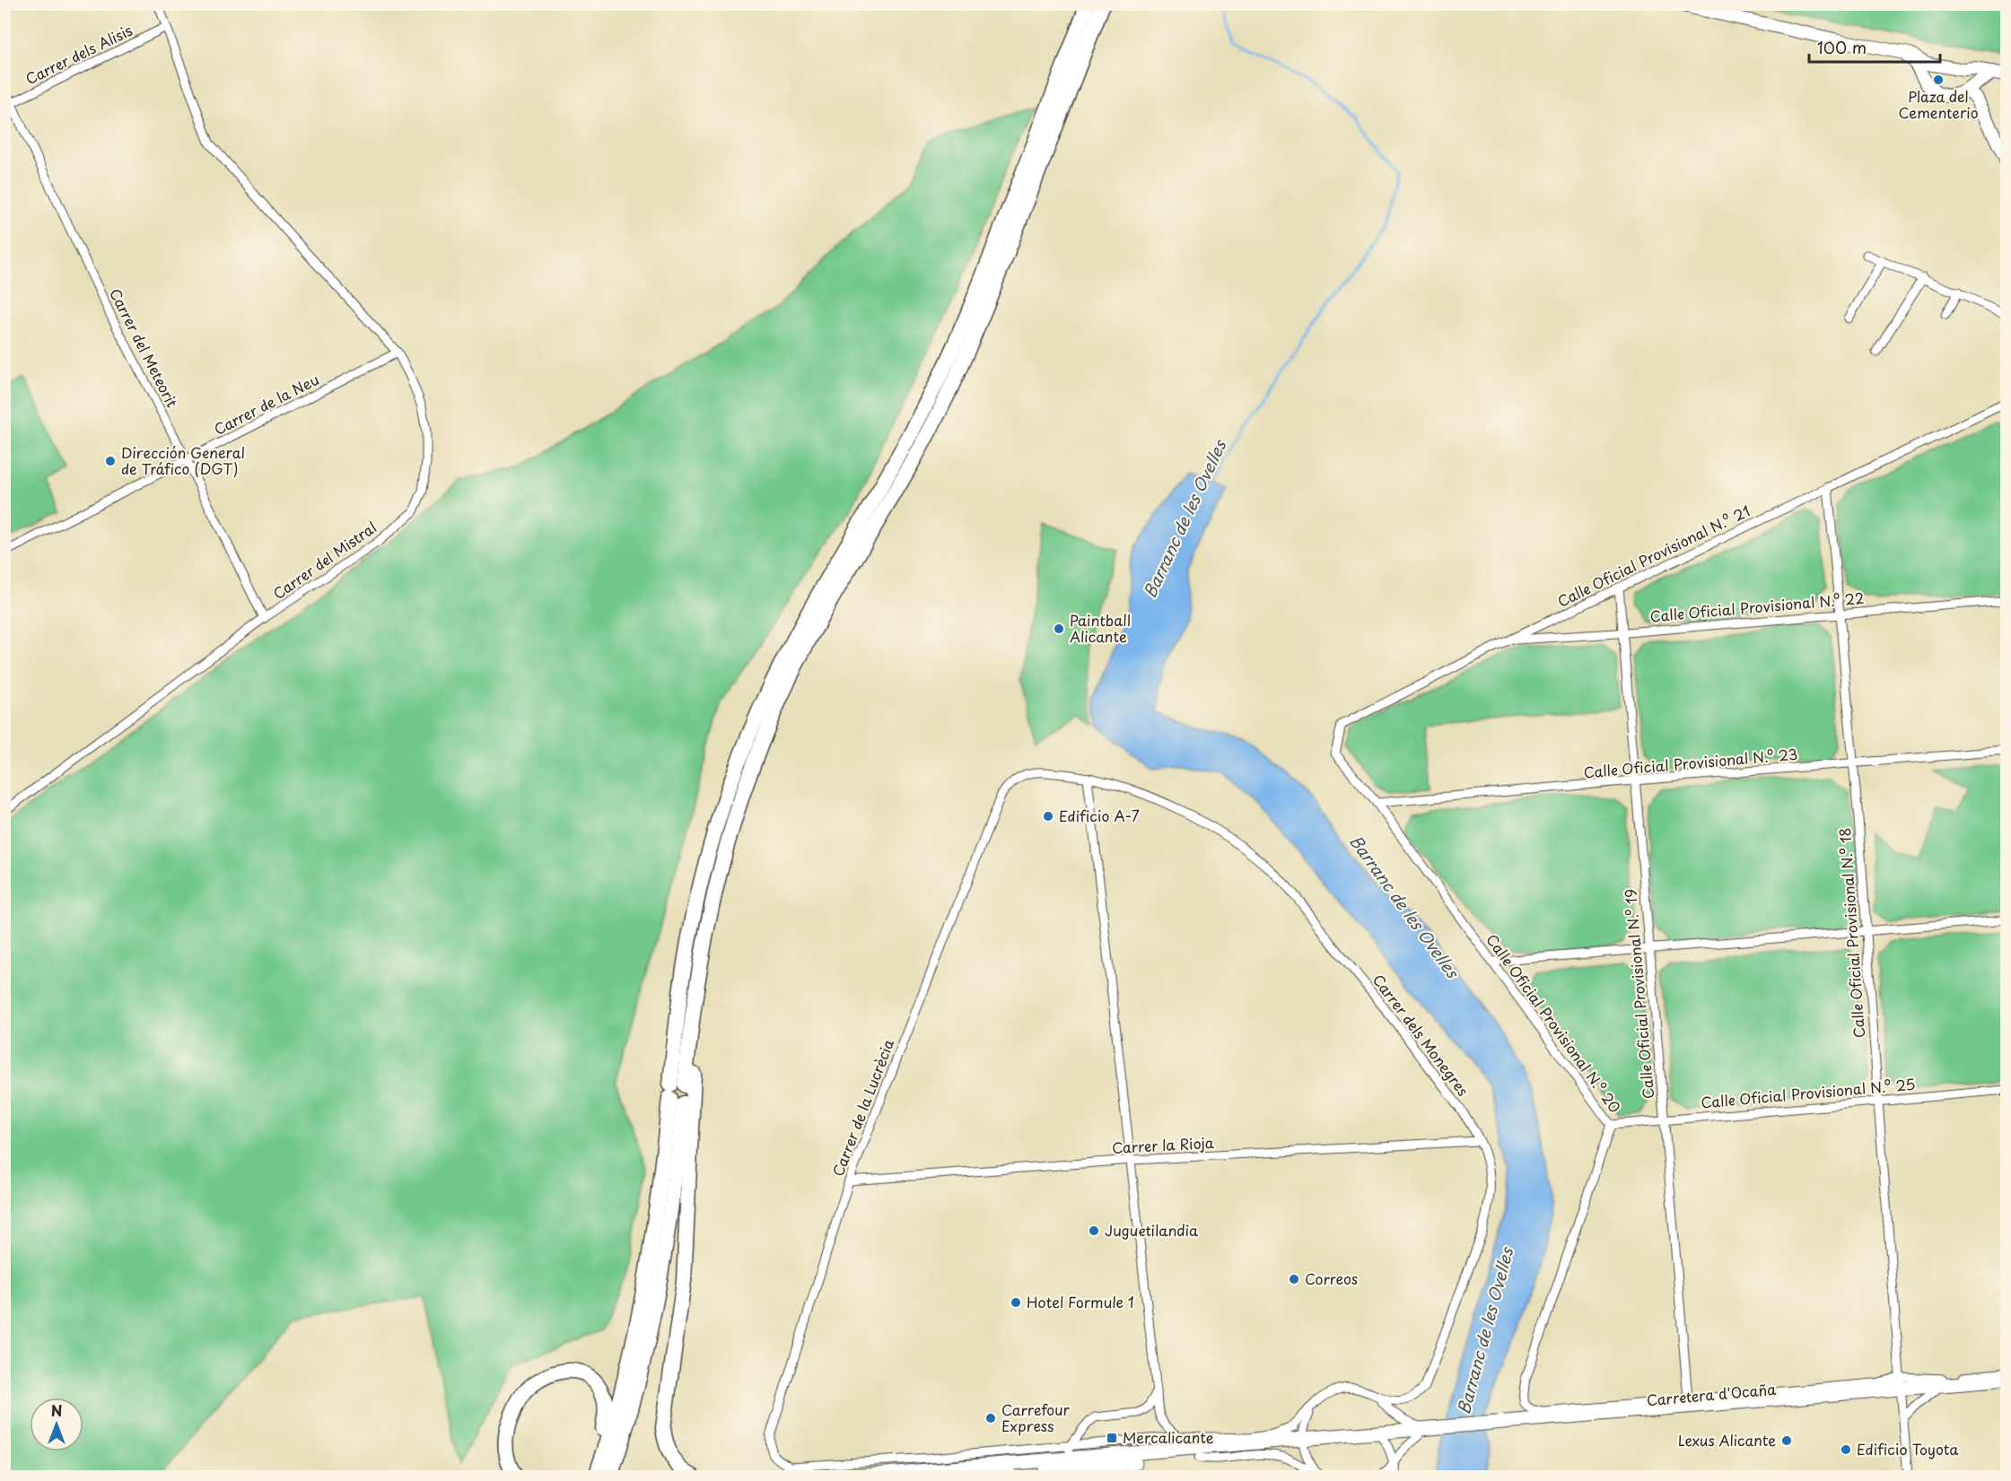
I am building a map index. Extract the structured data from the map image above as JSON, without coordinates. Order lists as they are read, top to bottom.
{
  "streets": {
    "main road": ["Carretera d'Ocaña"],
    "street": [
      "Carrer dels Alisis",
      "Carrer del Meteorit",
      "Carrer de la Neu",
      "Calle Oficial Provisional N.º 21",
      "Carrer del Mistral",
      "Calle Oficial Provisional N.º 22",
      "Calle Oficial Provisional N.º 23",
      "Calle Oficial Provisional N.º 18",
      "Calle Oficial Provisional N.º 19",
      "Calle Oficial Provisional N.º 20",
      "Carrer dels Monegres",
      "Calle Oficial Provisional N.º 25",
      "Carrer de la Lucrècia",
      "Carrer la Rioja"
    ]
  },
  "crossings": [
    ["Carrer dels Alisis", "Carrer del Meteorit"],
    ["Carrer dels Alisis", "Carrer del Mistral"],
    ["Carrer del Meteorit", "Carrer de la Neu"],
    ["Carrer del Meteorit", "Carrer del Mistral"],
    ["Carrer de la Neu", "Carrer del Mistral"],
    ["Calle Oficial Provisional N.º 21", "Calle Oficial Provisional N.º 22"],
    ["Calle Oficial Provisional N.º 21", "Calle Oficial Provisional N.º 18"],
    ["Calle Oficial Provisional N.º 21", "Calle Oficial Provisional N.º 19"],
    ["Calle Oficial Provisional N.º 21", "Calle Oficial Provisional N.º 20"],
    ["Calle Oficial Provisional N.º 22", "Calle Oficial Provisional N.º 18"],
    ["Calle Oficial Provisional N.º 22", "Calle Oficial Provisional N.º 19"],
    ["Calle Oficial Provisional N.º 23", "Calle Oficial Provisional N.º 18"],
    ["Calle Oficial Provisional N.º 23", "Calle Oficial Provisional N.º 19"],
    ["Calle Oficial Provisional N.º 23", "Calle Oficial Provisional N.º 20"],
    ["Calle Oficial Provisional N.º 18", "Calle Oficial Provisional N.º 25"],
    ["Calle Oficial Provisional N.º 18", "Carretera d'Ocaña"],
    ["Calle Oficial Provisional N.º 19", "Calle Oficial Provisional N.º 25"],
    ["Calle Oficial Provisional N.º 19", "Carretera d'Ocaña"],
    ["Calle Oficial Provisional N.º 20", "Calle Oficial Provisional N.º 25"],
    ["Calle Oficial Provisional N.º 20", "Carretera d'Ocaña"],
    ["Carrer dels Monegres", "Carrer de la Lucrècia"],
    ["Carrer dels Monegres", "Carrer la Rioja"],
    ["Carrer dels Monegres", "Carretera d'Ocaña"],
    ["Carrer de la Lucrècia", "Carrer la Rioja"],
    ["Carrer de la Lucrècia", "Carretera d'Ocaña"]
  ],
  "water": ["Barranc de les Ovelles"],
  "places": {
    "other": [
      "Plaza del Cementerio",
      "Dirección General de Tráfico (DGT)",
      "Paintball Alicante",
      "Edificio A-7",
      "Juguetilandia",
      "Correos",
      "Hotel Formule 1",
      "Carrefour Express",
      "Lexus Alicante",
      "Edificio Toyota"
    ],
    "transit": ["Mercalicante"]
  },
  "scale_bar": "100 m",
  "north": "top"
}
